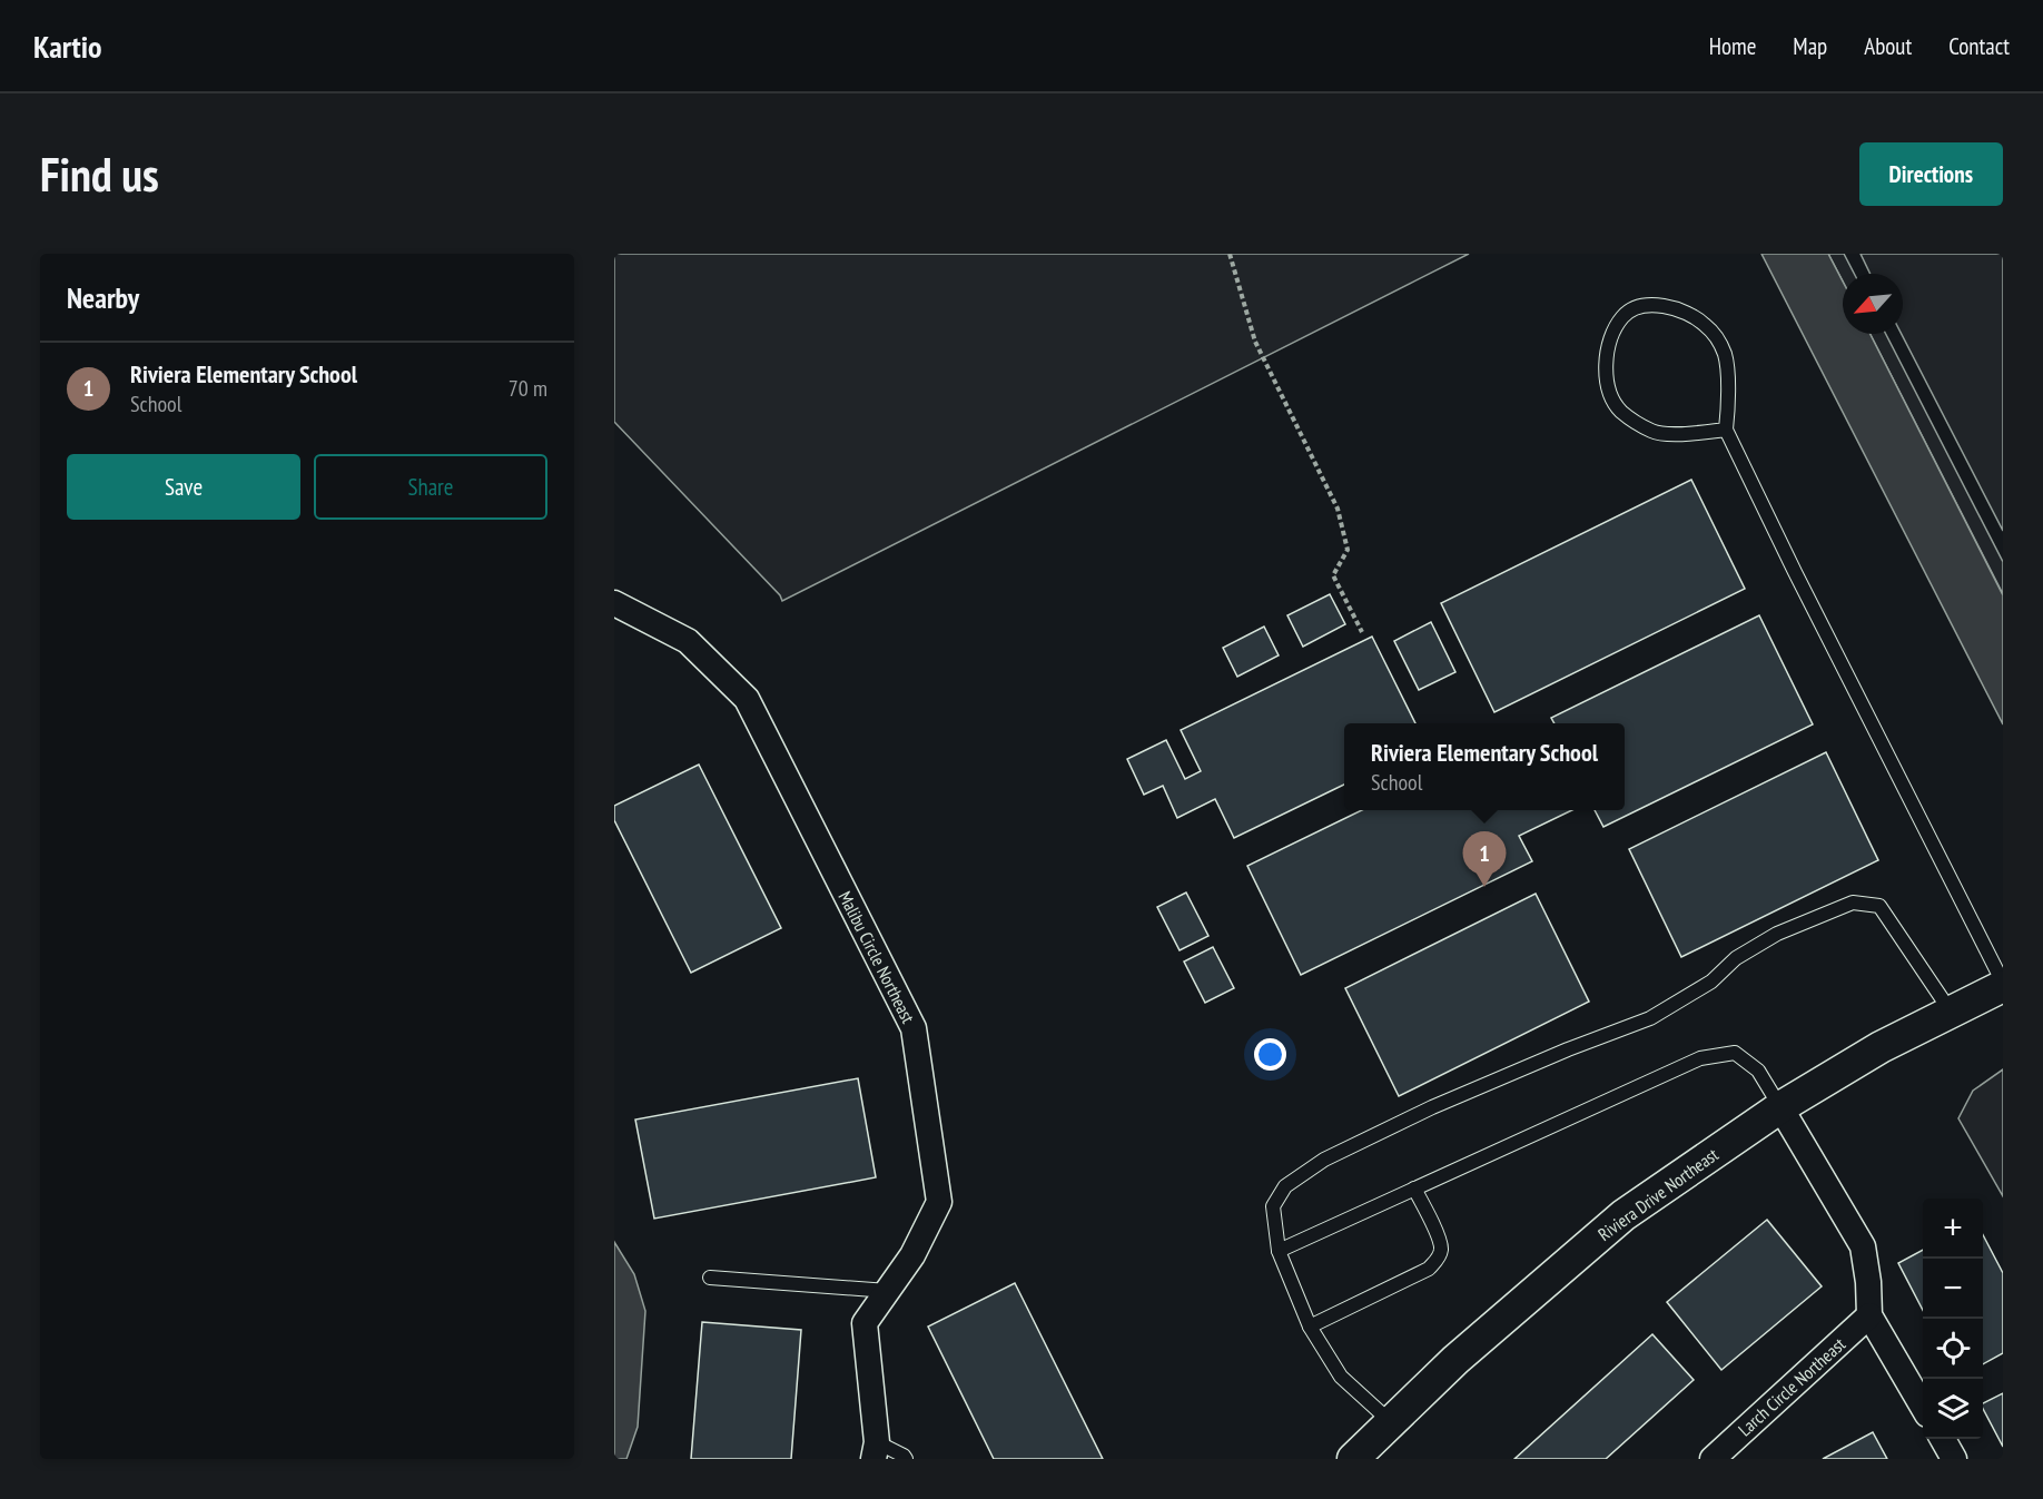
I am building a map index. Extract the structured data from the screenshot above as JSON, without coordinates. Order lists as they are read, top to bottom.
{
  "streets": {
    "street": ["Malibu Circle Northeast", "Riviera Drive Northeast", "Larch Circle Northeast"]
  },
  "north": "bottom left",
  "page": {
    "header": "Kartio",
    "nav": [
      "Home",
      "Map",
      "About",
      "Contact"
    ],
    "buttons": [
      "Directions",
      ["Save", "Share"]
    ],
    "title": "Find us",
    "heading": "Nearby",
    "list": [
      {
        "mark": "1",
        "name": "Riviera Elementary School",
        "note": "School",
        "value": "70 m"
      }
    ],
    "popup": ["Riviera Elementary School", "School"],
    "pins": "1",
    "map_buttons": ["+", "−"]
  }
}
